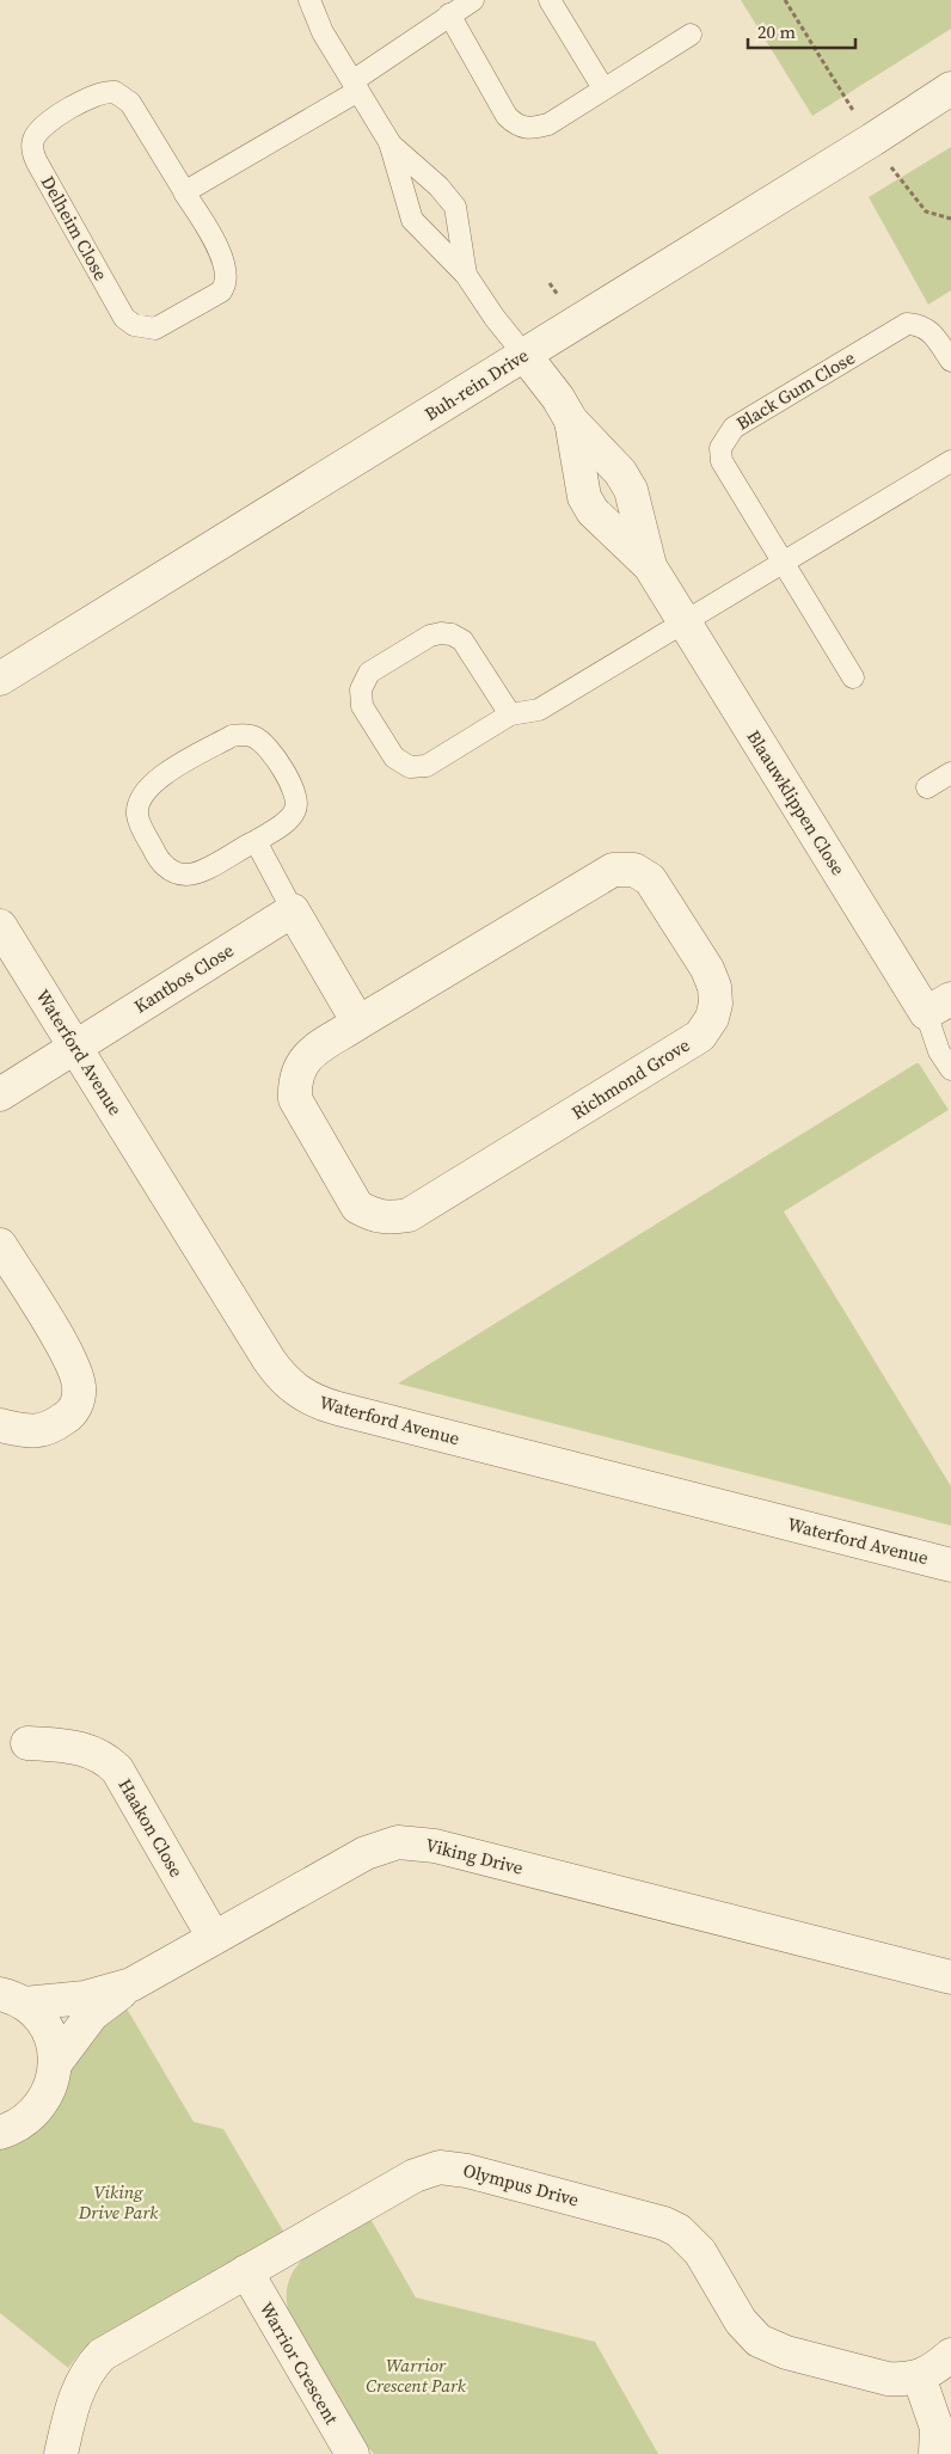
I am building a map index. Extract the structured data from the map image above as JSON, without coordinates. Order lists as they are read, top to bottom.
{
  "streets": {
    "street": [
      "Buh-rein Drive",
      "Blaauwklippen Close",
      "Kantbos Close",
      "Waterford Avenue",
      "Richmond Grove",
      "Haakon Close",
      "Viking Drive",
      "Olympus Drive",
      "Warrior Crescent"
    ],
    "lane": ["Delheim Close", "Black Gum Close"]
  },
  "crossings": [
    ["Buh-rein Drive", "Blaauwklippen Close"],
    ["Kantbos Close", "Waterford Avenue"],
    ["Haakon Close", "Viking Drive"],
    ["Olympus Drive", "Warrior Crescent"]
  ],
  "parks": ["Viking Drive Park", "Warrior Crescent Park"],
  "scale_bar": "20 m"
}
